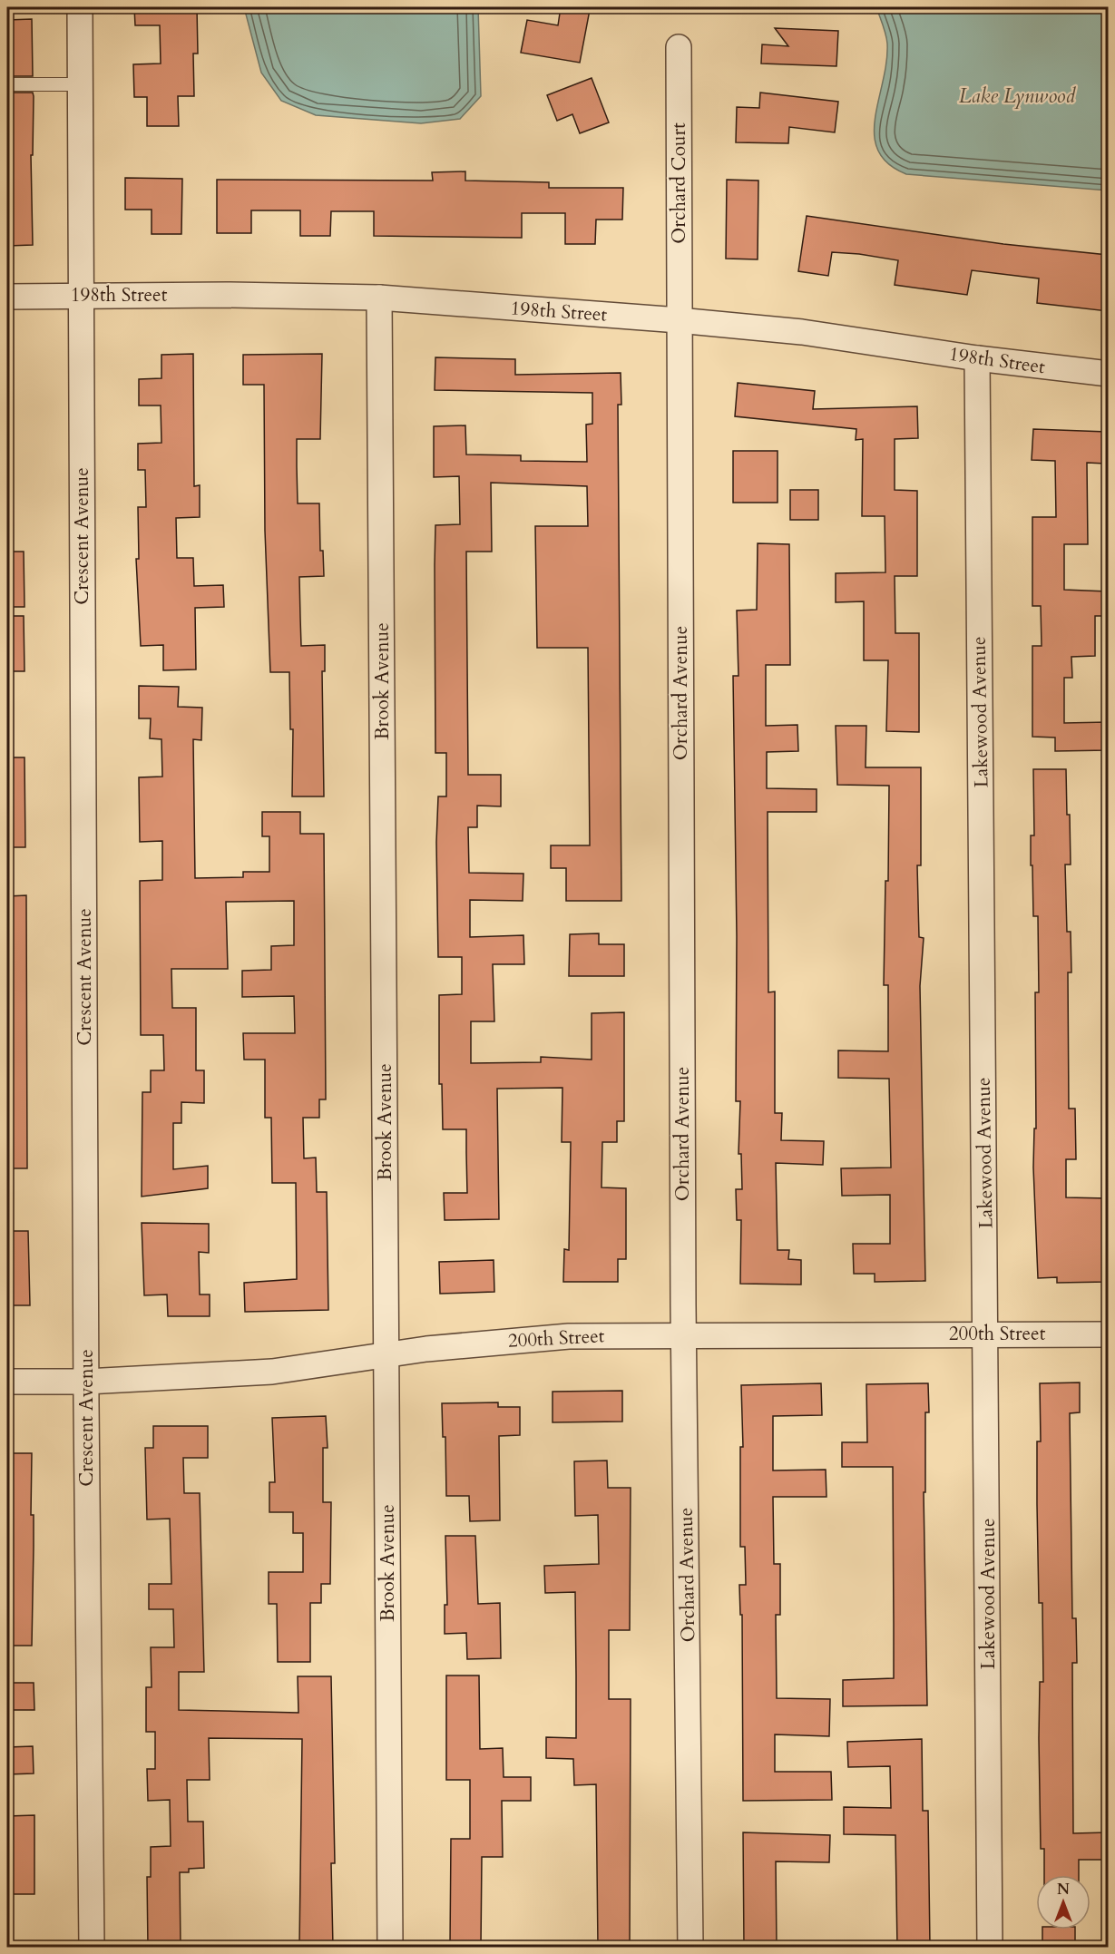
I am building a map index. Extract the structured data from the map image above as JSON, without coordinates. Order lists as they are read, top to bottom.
{
  "streets": {
    "street": [
      "Orchard Court",
      "198th Street",
      "Crescent Avenue",
      "Brook Avenue",
      "Orchard Avenue",
      "Lakewood Avenue",
      "200th Street"
    ]
  },
  "crossings": [
    ["Orchard Court", "198th Street"],
    ["Orchard Court", "Orchard Avenue"],
    ["198th Street", "Crescent Avenue"],
    ["198th Street", "Brook Avenue"],
    ["198th Street", "Orchard Avenue"],
    ["198th Street", "Lakewood Avenue"],
    ["Crescent Avenue", "200th Street"],
    ["Brook Avenue", "200th Street"],
    ["Orchard Avenue", "200th Street"],
    ["Lakewood Avenue", "200th Street"]
  ],
  "water": ["Lake Lynwood"],
  "north": "top"
}
